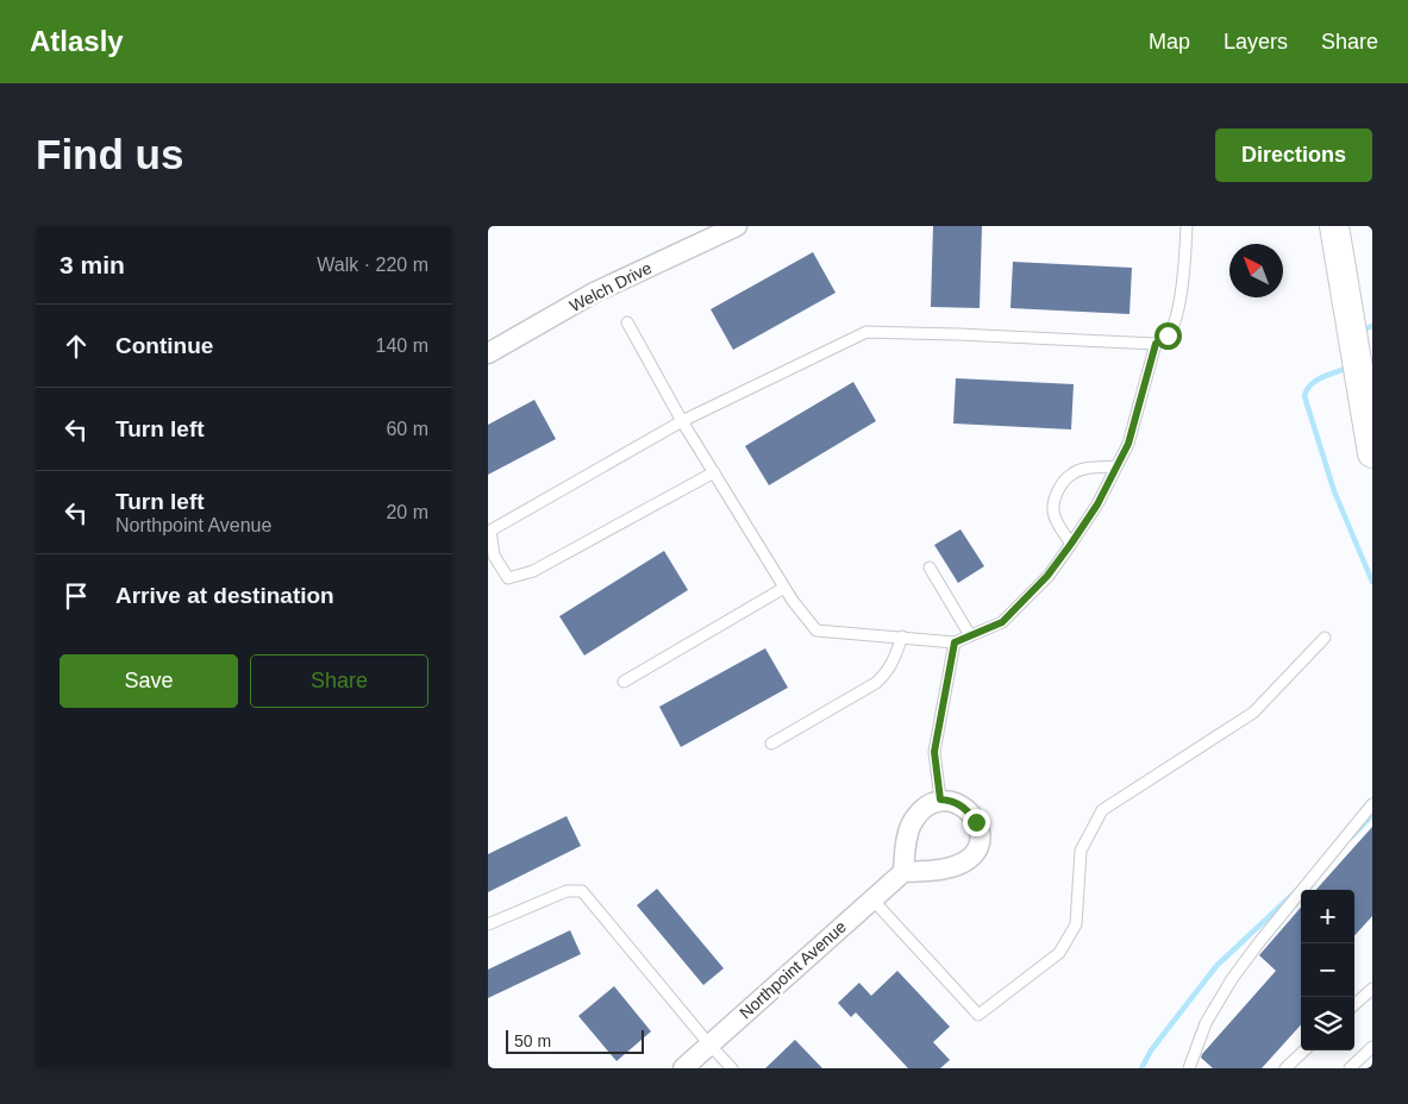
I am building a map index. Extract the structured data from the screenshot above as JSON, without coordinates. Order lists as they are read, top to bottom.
{
  "streets": {
    "street": ["Welch Drive", "Northpoint Avenue"]
  },
  "scale_bar": "50 m",
  "north": "top left",
  "page": {
    "header": "Atlasly",
    "nav": ["Map", "Layers", "Share"],
    "buttons": [
      "Directions",
      ["Save", "Share"]
    ],
    "title": "Find us",
    "heading": ["3 min", "Walk · 220 m"],
    "list": [
      ["Continue", "140 m"],
      ["Turn left", "60 m"],
      ["Turn left", "Northpoint Avenue", "20 m"],
      "Arrive at destination"
    ],
    "map_buttons": ["+", "−"],
    "scale": "50 m"
  }
}
